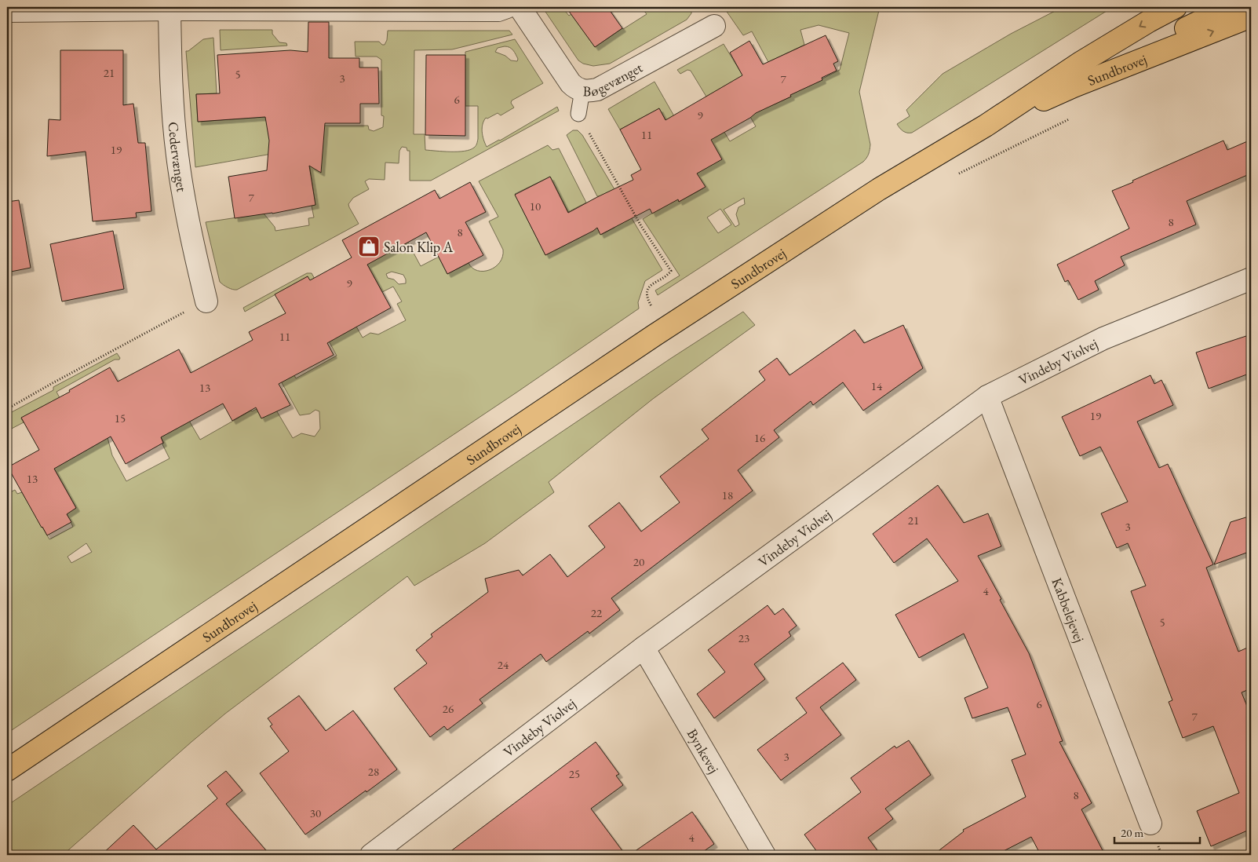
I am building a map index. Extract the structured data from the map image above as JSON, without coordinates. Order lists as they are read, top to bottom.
{
  "streets": {
    "main road": ["Sundbrovej"],
    "street": [
      "Bøgevænget",
      "Cedervænget",
      "Vindeby Violvej",
      "Kabbelejevej",
      "Bynkevej"
    ]
  },
  "crossings": [
    ["Vindeby Violvej", "Kabbelejevej"],
    ["Vindeby Violvej", "Bynkevej"]
  ],
  "places": {
    "shop": ["Salon Klip A"]
  },
  "house_numbers": [
    "21",
    "5",
    "3",
    "7",
    "6",
    "9",
    "11",
    "19",
    "7",
    "10",
    "8",
    "8",
    "9",
    "11",
    "14",
    "13",
    "19",
    "15",
    "16",
    "13",
    "18",
    "21",
    "3",
    "20",
    "4",
    "22",
    "5",
    "23",
    "24",
    "6",
    "26",
    "7",
    "3",
    "28",
    "25",
    "8",
    "30",
    "4"
  ],
  "scale_bar": "20 m"
}
